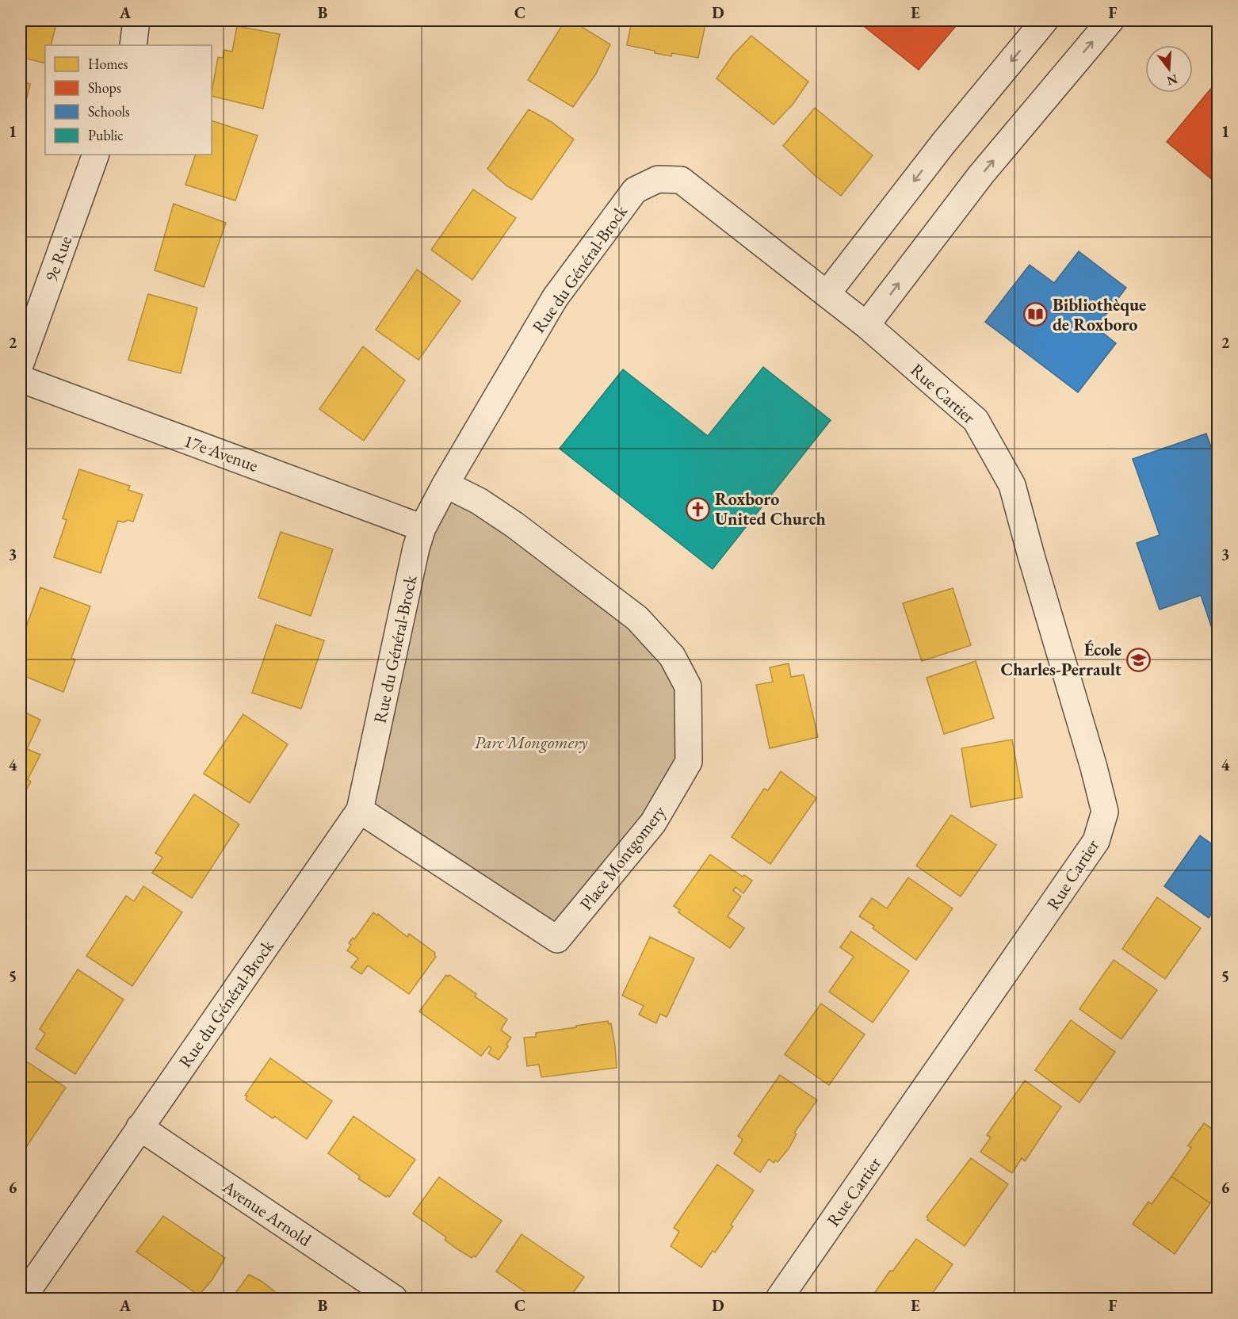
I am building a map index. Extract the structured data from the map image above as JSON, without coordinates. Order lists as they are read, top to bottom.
{
  "streets": {
    "street": [
      "9e Rue",
      "Rue du Général-Brock",
      "Rue Cartier",
      "17e Avenue",
      "Place Montgomery",
      "Avenue Arnold"
    ]
  },
  "crossings": [
    ["Rue du Général-Brock", "Rue Cartier"],
    ["Rue du Général-Brock", "17e Avenue"],
    ["Rue du Général-Brock", "Place Montgomery"],
    ["Rue du Général-Brock", "Avenue Arnold"]
  ],
  "parks": ["Parc Mongomery"],
  "places": {
    "library": ["Bibliothèque de Roxboro"],
    "church": ["Roxboro United Church"],
    "school or university": ["École Charles-Perrault"]
  },
  "legend": [
    "Homes",
    "Shops",
    "Schools",
    "Public"
  ],
  "north": "bottom",
  "grid": {
    "columns": [
      "A",
      "B",
      "C",
      "D",
      "E",
      "F"
    ],
    "rows": [
      "1",
      "2",
      "3",
      "4",
      "5",
      "6"
    ]
  }
}
